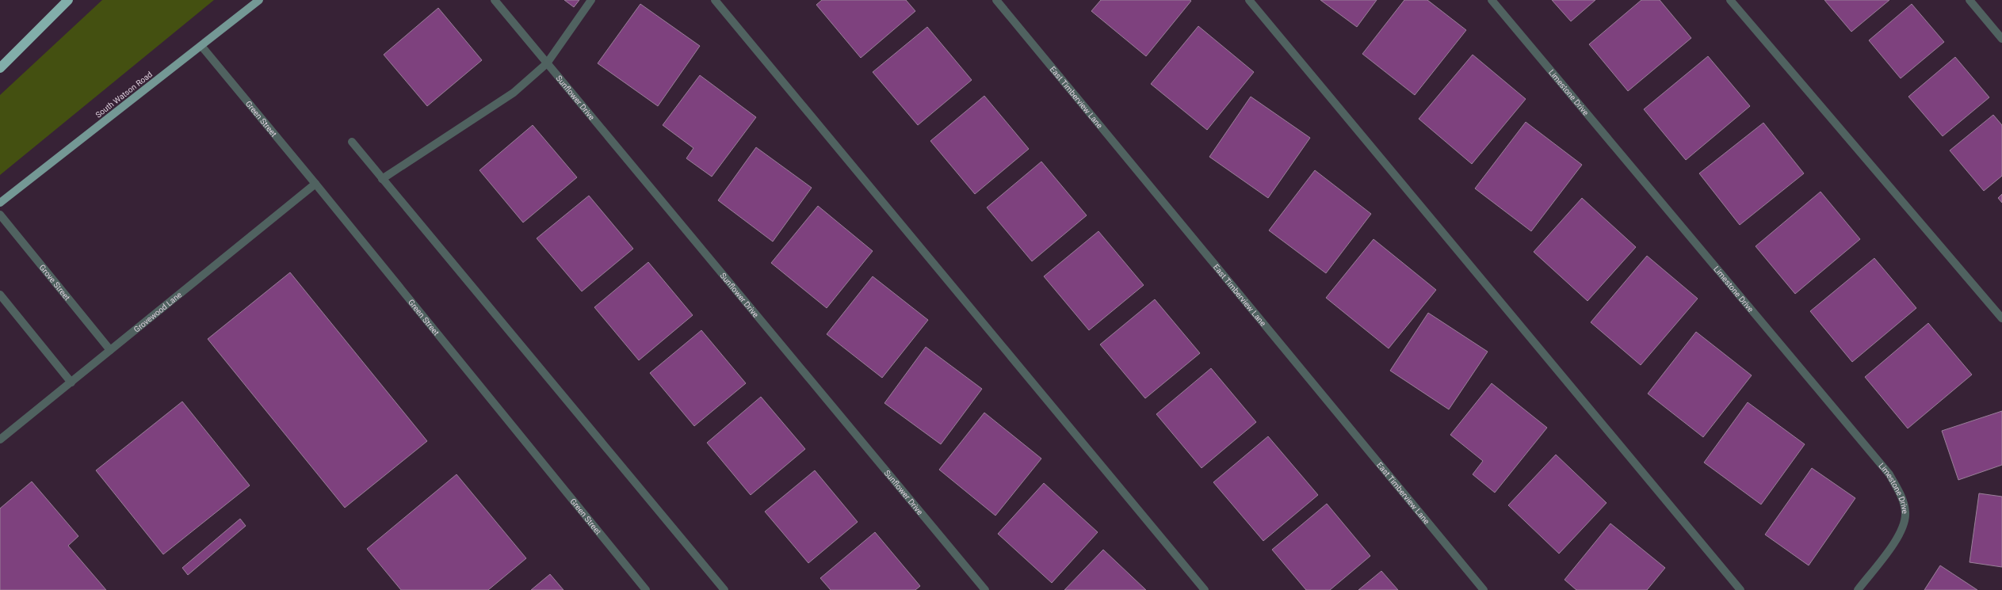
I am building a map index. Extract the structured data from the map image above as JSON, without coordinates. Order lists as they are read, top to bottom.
{
  "streets": {
    "main road": ["South Watson Road"],
    "street": [
      "Limestone Drive",
      "Sunflower Drive",
      "East Timberview Lane",
      "Green Street",
      "Grove Street",
      "Grovewood Lane"
    ]
  },
  "crossings": [
    ["South Watson Road", "Green Street"],
    ["Green Street", "Grovewood Lane"],
    ["Grove Street", "Grovewood Lane"]
  ]
}
